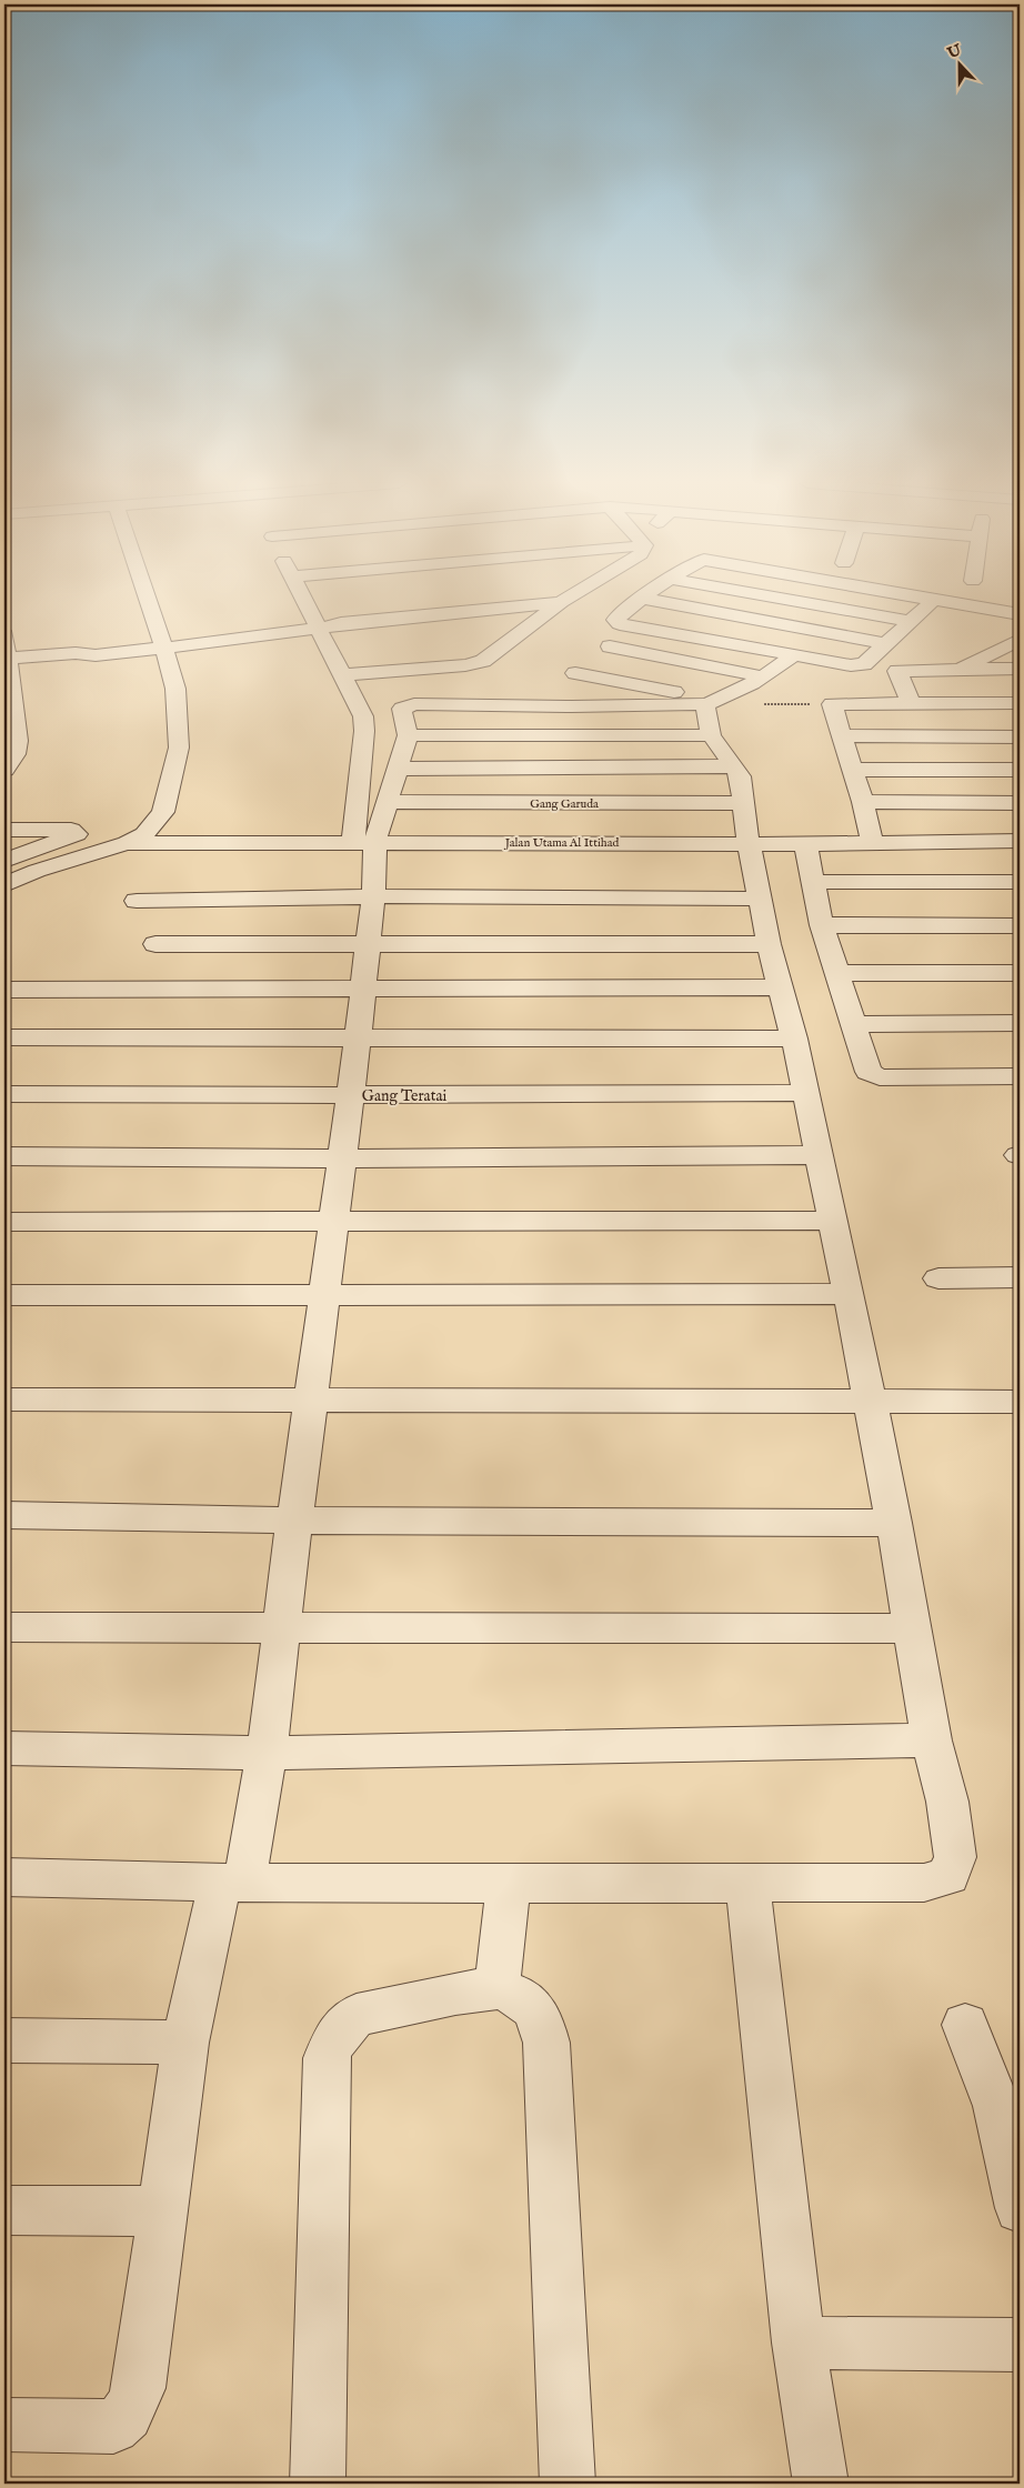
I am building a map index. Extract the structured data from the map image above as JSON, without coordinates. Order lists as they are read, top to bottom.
{
  "streets": {
    "street": ["Gang Garuda", "Jalan Utama Al Ittihad", "Gang Teratai"]
  },
  "north": "top"
}
